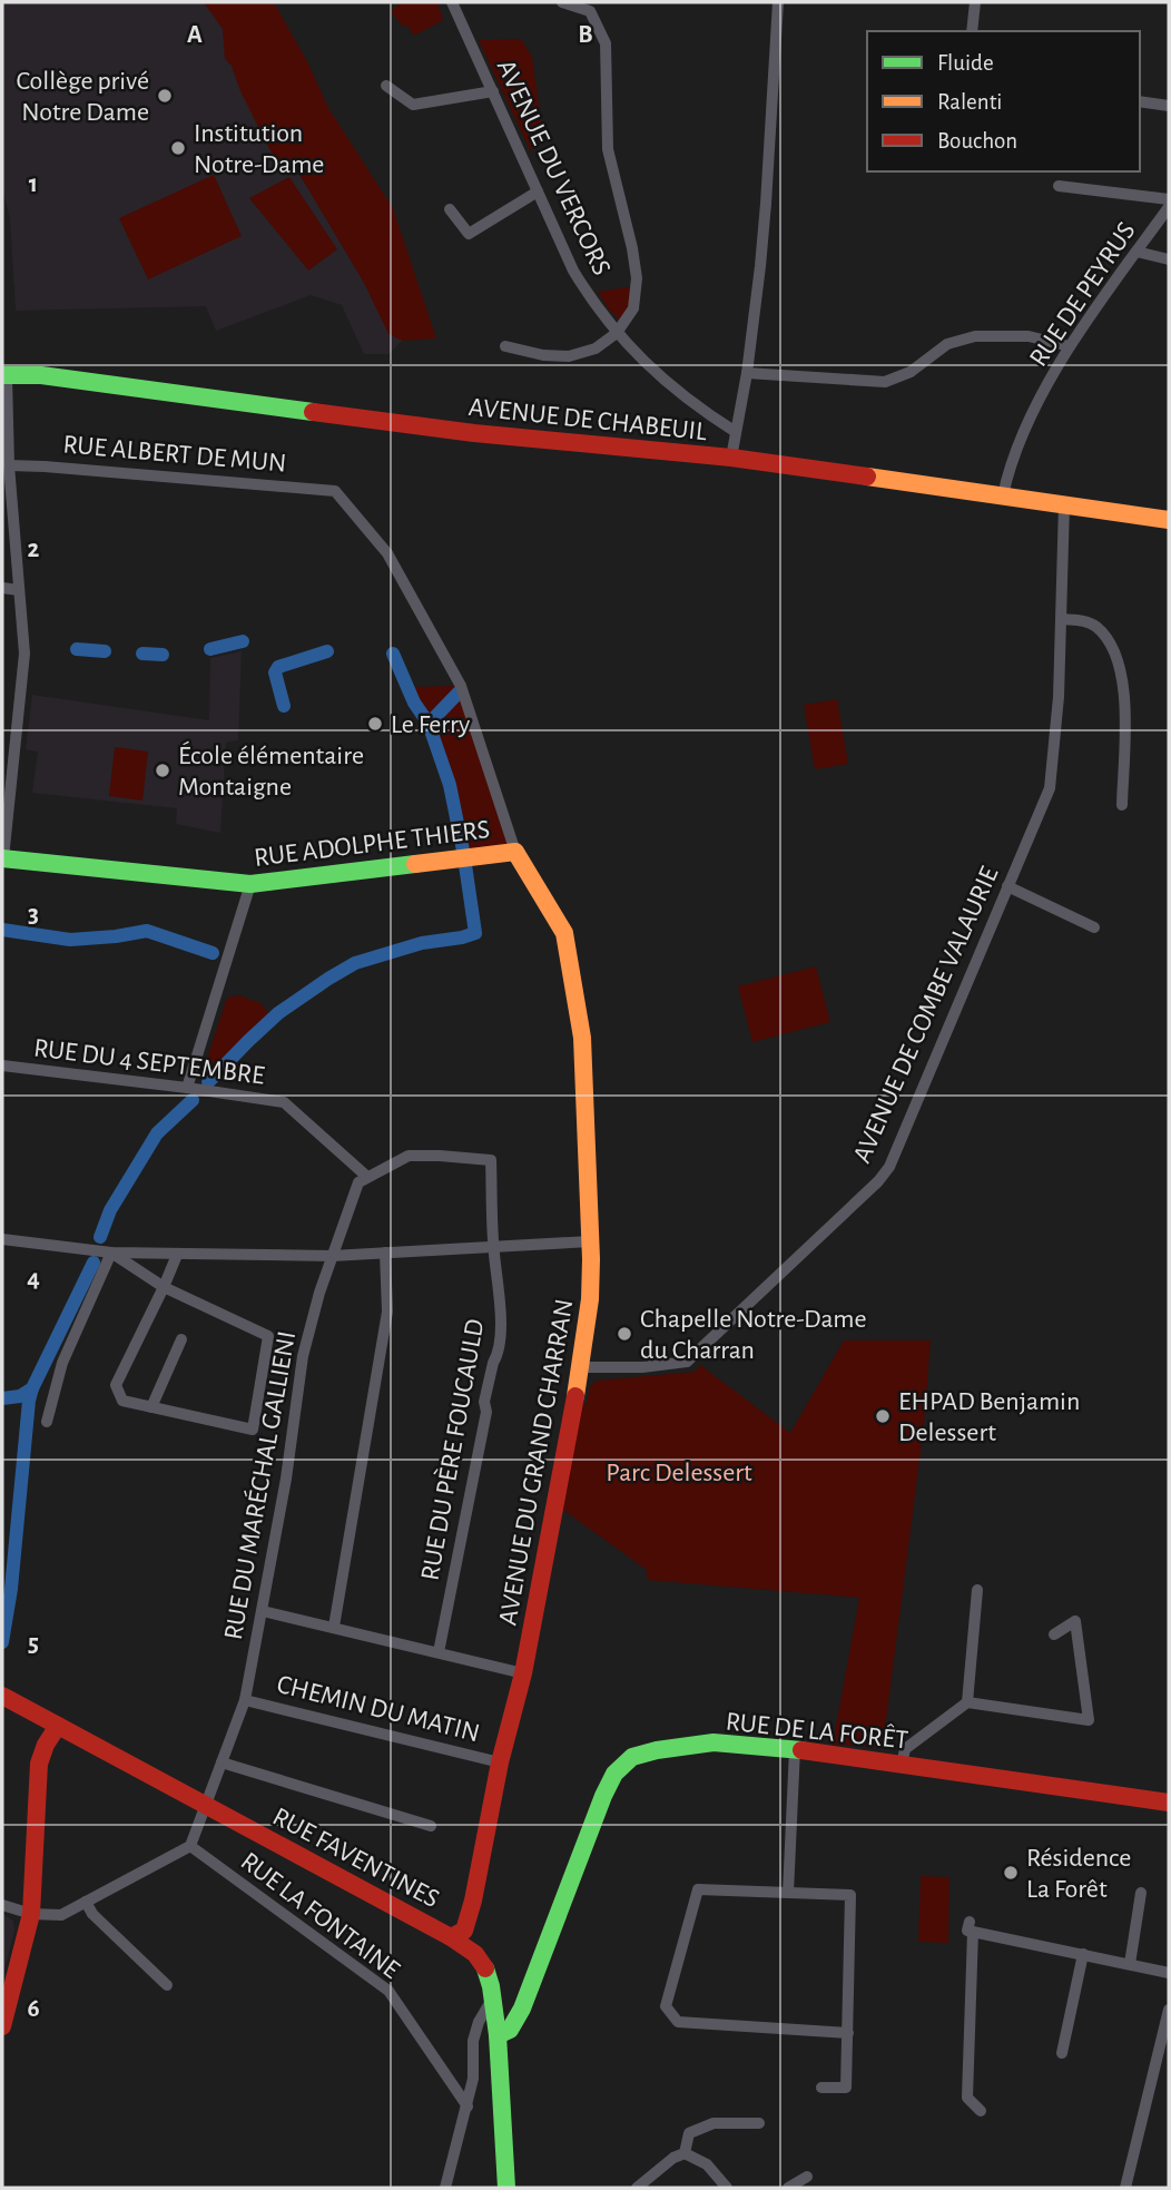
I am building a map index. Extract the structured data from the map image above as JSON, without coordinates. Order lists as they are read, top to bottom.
{
  "streets": {
    "street": [
      "AVENUE DU VERCORS",
      "RUE DE PEYRUS",
      "AVENUE DE CHABEUIL",
      "RUE ALBERT DE MUN",
      "RUE ADOLPHE THIERS",
      "AVENUE DE COMBE VALAURIE",
      "RUE DU 4 SEPTEMBRE",
      "RUE DU PÈRE FOUCAULD",
      "AVENUE DU GRAND CHARRAN",
      "RUE DU MARÉCHAL GALLIENI",
      "CHEMIN DU MATIN",
      "RUE DE LA FORÊT",
      "RUE FAVENTINES",
      "RUE LA FONTAINE"
    ]
  },
  "crossings": [
    ["RUE DE PEYRUS", "AVENUE DE CHABEUIL"],
    ["AVENUE DE CHABEUIL", "AVENUE DE COMBE VALAURIE"],
    ["RUE ALBERT DE MUN", "AVENUE DU GRAND CHARRAN"],
    ["RUE ADOLPHE THIERS", "AVENUE DU GRAND CHARRAN"],
    ["AVENUE DE COMBE VALAURIE", "AVENUE DU GRAND CHARRAN"],
    ["RUE DU 4 SEPTEMBRE", "RUE DU PÈRE FOUCAULD"],
    ["RUE DU 4 SEPTEMBRE", "RUE DU MARÉCHAL GALLIENI"],
    ["RUE DU PÈRE FOUCAULD", "RUE DU MARÉCHAL GALLIENI"],
    ["AVENUE DU GRAND CHARRAN", "CHEMIN DU MATIN"],
    ["RUE DU MARÉCHAL GALLIENI", "CHEMIN DU MATIN"],
    ["RUE DU MARÉCHAL GALLIENI", "RUE FAVENTINES"],
    ["RUE DU MARÉCHAL GALLIENI", "RUE LA FONTAINE"]
  ],
  "parks": ["Parc Delessert"],
  "places": [
    "Collège privé Notre Dame",
    "Institution Notre-Dame",
    "Le Ferry",
    "École élémentaire Montaigne",
    "Chapelle Notre-Dame du Charran",
    "EHPAD Benjamin Delessert",
    "Résidence La Forêt"
  ],
  "legend": ["Fluide", "Ralenti", "Bouchon"],
  "grid": {
    "columns": ["A", "B"],
    "rows": [
      "1",
      "2",
      "3",
      "4",
      "5",
      "6"
    ]
  }
}
